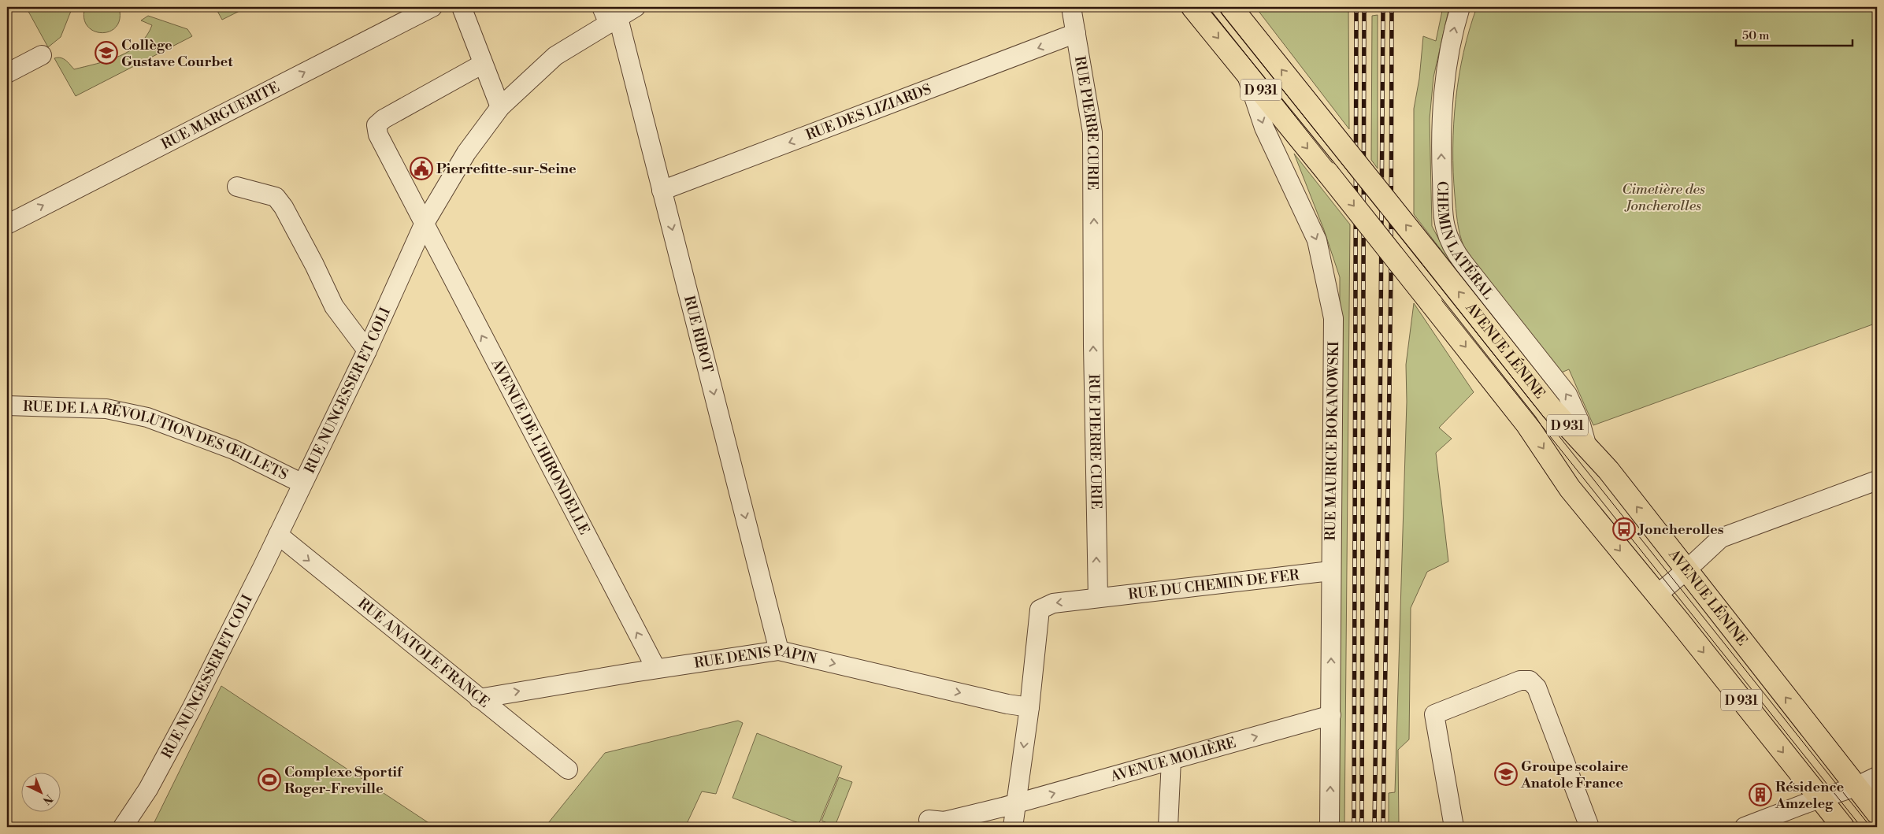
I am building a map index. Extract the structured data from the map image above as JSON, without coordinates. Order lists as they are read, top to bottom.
{
  "streets": {
    "main road": ["D 931", "AVENUE LÉNINE"],
    "street": [
      "RUE DES LIZIARDS",
      "RUE MARGUERITE",
      "RUE PIERRE CURIE",
      "CHEMIN LATÉRAL",
      "RUE RIBOT",
      "RUE NUNGESSER ET COLI",
      "RUE MAURICE BOKANOWSKI",
      "RUE DE LA RÉVOLUTION DES ŒILLETS",
      "AVENUE DE L'HIRONDELLE",
      "RUE DU CHEMIN DE FER",
      "RUE ANATOLE FRANCE",
      "RUE DENIS PAPIN",
      "AVENUE MOLIÈRE"
    ]
  },
  "crossings": [
    ["D 931", "AVENUE LÉNINE"],
    ["D 931", "RUE MAURICE BOKANOWSKI"],
    ["RUE DES LIZIARDS", "RUE PIERRE CURIE"],
    ["RUE DES LIZIARDS", "RUE RIBOT"],
    ["RUE PIERRE CURIE", "RUE DU CHEMIN DE FER"],
    ["CHEMIN LATÉRAL", "AVENUE LÉNINE"],
    ["RUE RIBOT", "RUE NUNGESSER ET COLI"],
    ["RUE RIBOT", "RUE DENIS PAPIN"],
    ["AVENUE LÉNINE", "RUE MAURICE BOKANOWSKI"],
    ["RUE NUNGESSER ET COLI", "RUE DE LA RÉVOLUTION DES ŒILLETS"],
    ["RUE NUNGESSER ET COLI", "AVENUE DE L'HIRONDELLE"],
    ["RUE NUNGESSER ET COLI", "RUE ANATOLE FRANCE"],
    ["RUE MAURICE BOKANOWSKI", "RUE DU CHEMIN DE FER"],
    ["RUE MAURICE BOKANOWSKI", "AVENUE MOLIÈRE"],
    ["AVENUE DE L'HIRONDELLE", "RUE DENIS PAPIN"],
    ["RUE ANATOLE FRANCE", "RUE DENIS PAPIN"]
  ],
  "one_way": [
    "RUE DES LIZIARDS",
    "RUE MARGUERITE",
    "RUE PIERRE CURIE",
    "CHEMIN LATÉRAL",
    "RUE RIBOT",
    "AVENUE DE L'HIRONDELLE",
    "RUE ANATOLE FRANCE",
    "RUE DENIS PAPIN",
    "AVENUE MOLIÈRE"
  ],
  "parks": ["Cimetière des Joncherolles"],
  "places": {
    "school or university": ["Collège Gustave Courbet", "Groupe scolaire Anatole France"],
    "public building": ["Pierrefitte-sur-Seine"],
    "bus stop": ["Joncherolles"],
    "sports": ["Complexe Sportif Roger-Freville"],
    "building": ["Résidence Amzeleg"]
  },
  "scale_bar": "50 m",
  "north": "bottom right"
}
